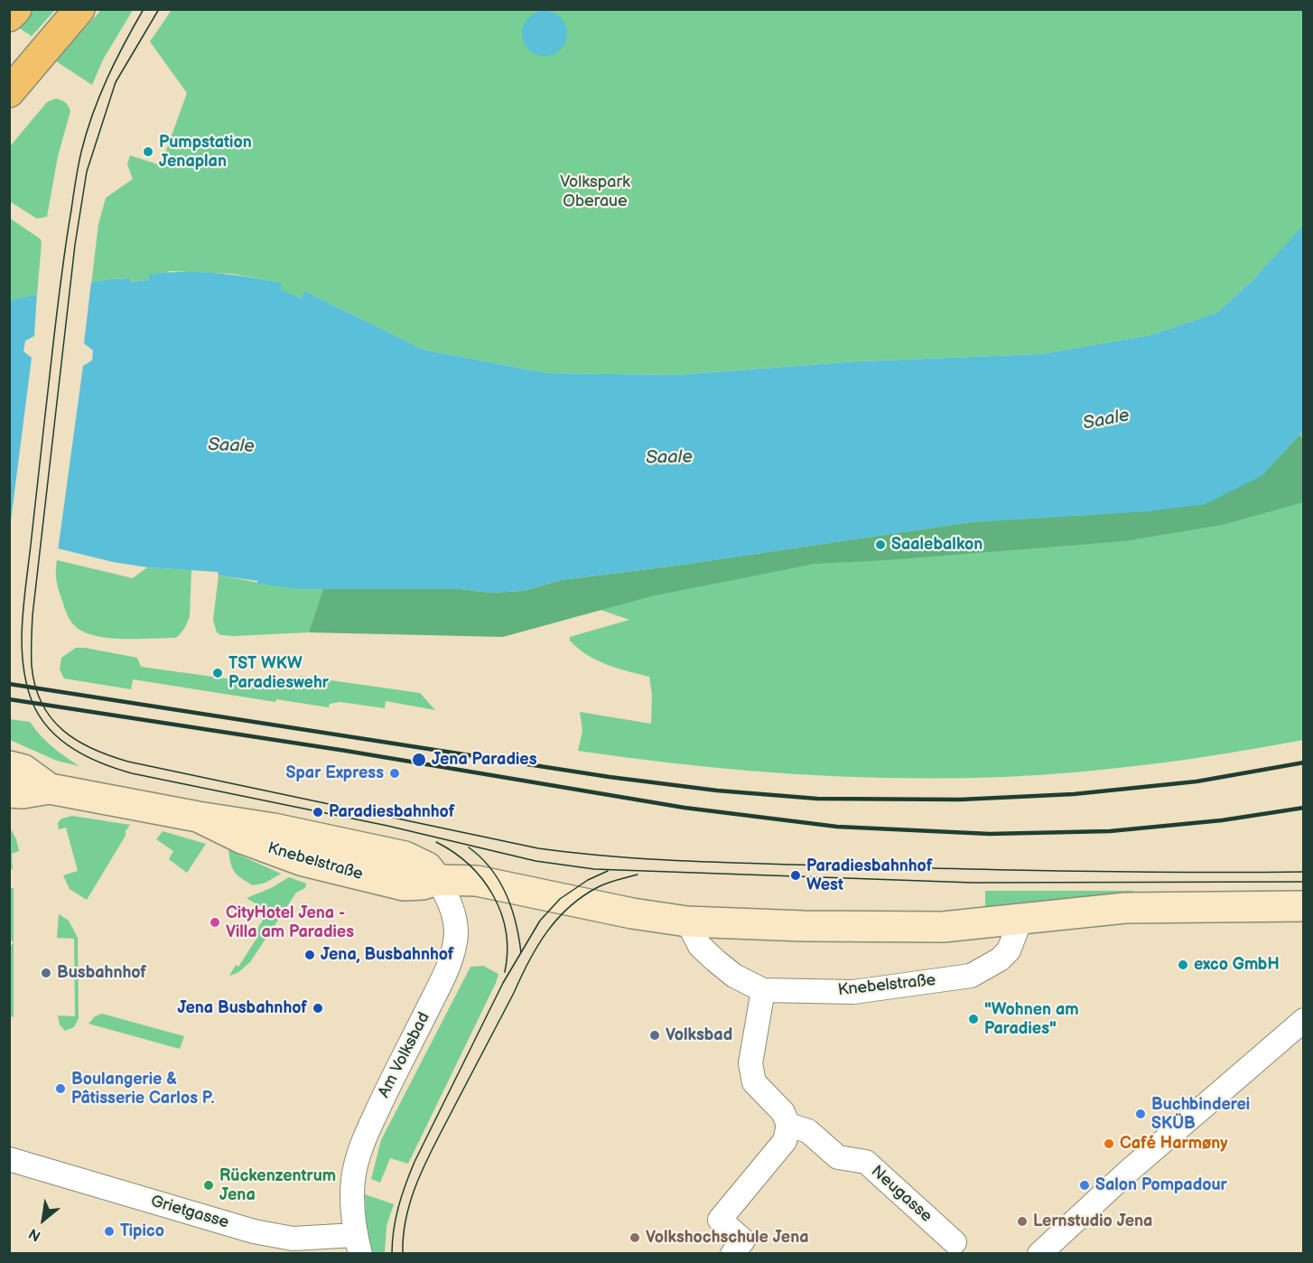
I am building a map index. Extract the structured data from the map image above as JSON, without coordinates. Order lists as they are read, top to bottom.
{
  "streets": {
    "main road": ["Knebelstraße"],
    "street": ["Am Volksbad", "Neugasse", "Grietgasse"]
  },
  "crossings": [
    ["Knebelstraße", "Am Volksbad"],
    ["Am Volksbad", "Grietgasse"]
  ],
  "water": ["Saale"],
  "parks": ["Volkspark Oberaue"],
  "places": [
    "Pumpstation Jenaplan",
    "Saalebalkon",
    "TST WKW Paradieswehr",
    "Jena Paradies",
    "Spar Express",
    "Paradiesbahnhof",
    "Paradiesbahnhof West",
    "CityHotel Jena - Villa am Paradies",
    "Jena, Busbahnhof",
    "exco GmbH",
    "Busbahnhof",
    "Jena Busbahnhof",
    "\"Wohnen am Paradies\"",
    "Volksbad",
    "Boulangerie & Pâtisserie Carlos P.",
    "Buchbinderei SKÜB",
    "Café Harmøny",
    "Rückenzentrum Jena",
    "Salon Pompadour",
    "Lernstudio Jena",
    "Tipico",
    "Volkshochschule Jena"
  ],
  "north": "bottom left"
}
